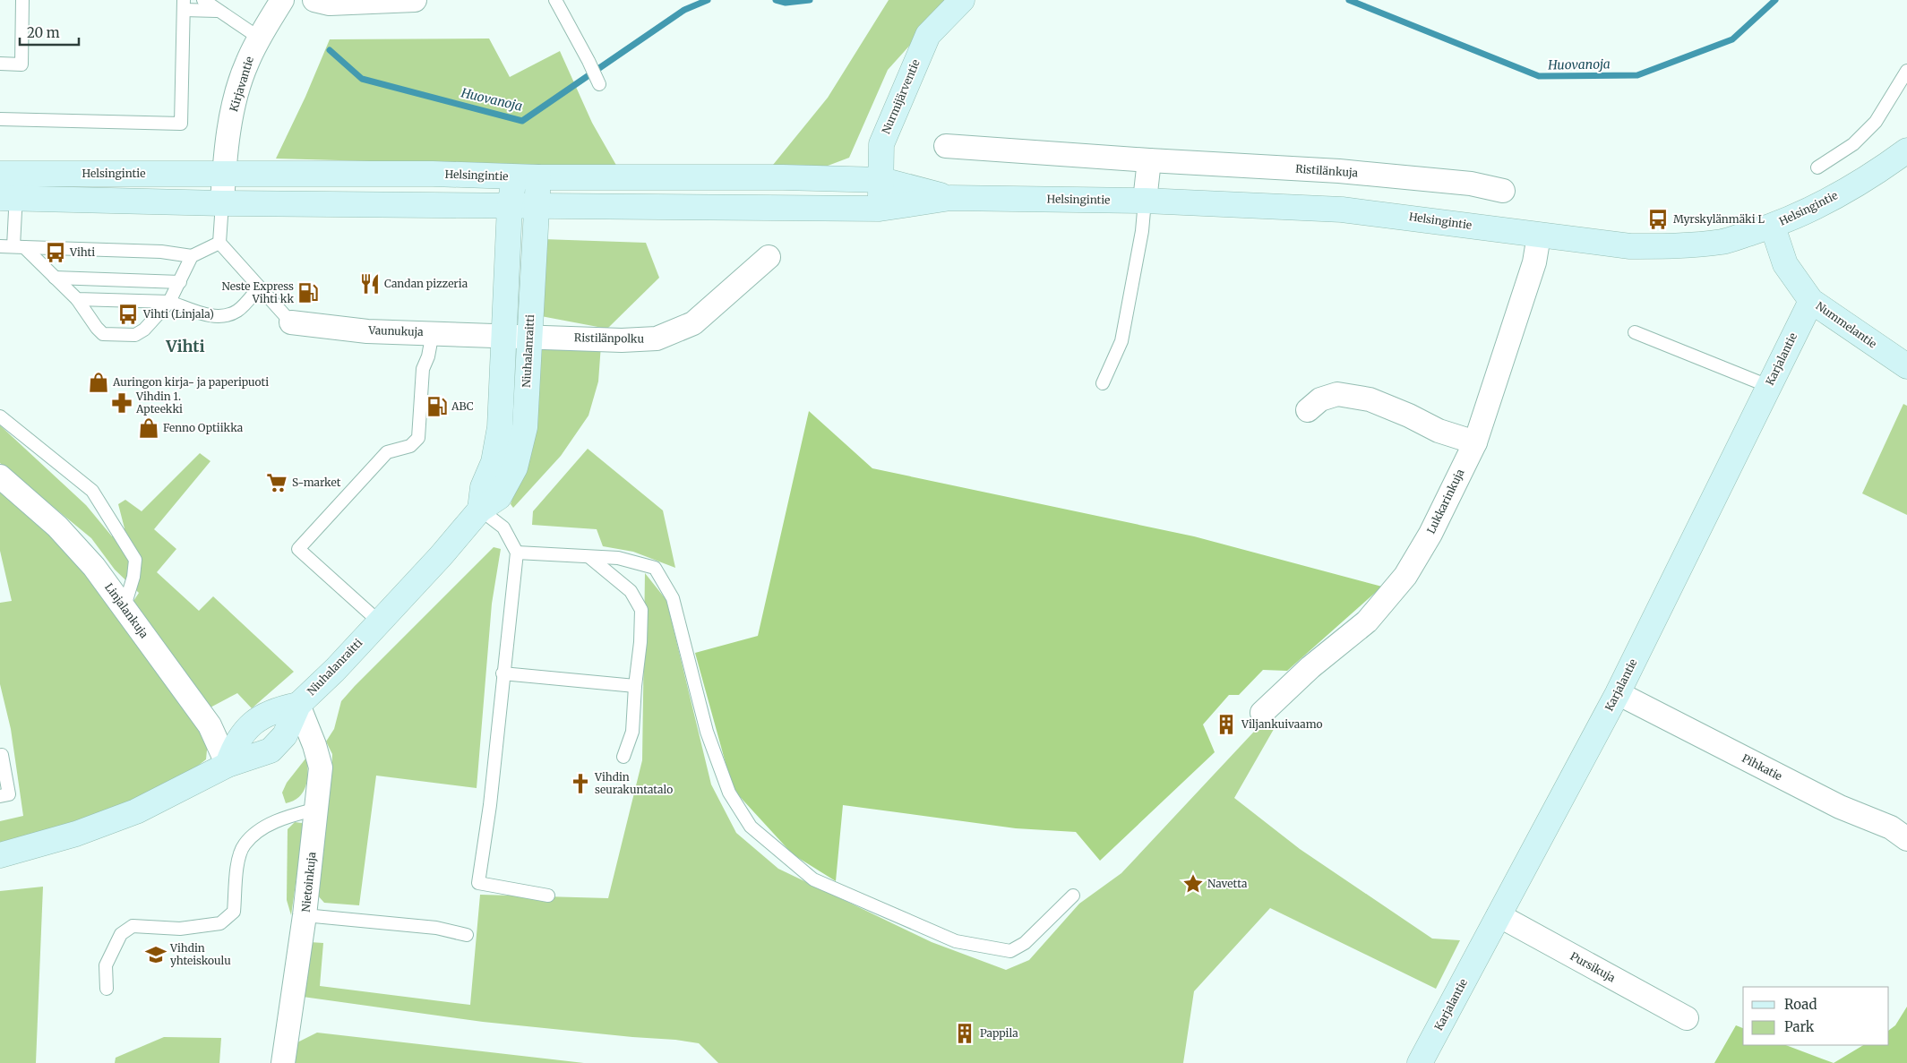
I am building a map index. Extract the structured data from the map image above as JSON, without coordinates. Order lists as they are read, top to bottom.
{
  "streets": {
    "street": [
      "Kirjavantie",
      "Nurmijärventie",
      "Ristilänkuja",
      "Helsingintie",
      "Nummelantie",
      "Vaunukuja",
      "Ristilänpolku",
      "Niuhalanraitti",
      "Karjalantie",
      "Lukkarinkuja",
      "Linjalankuja",
      "Pihkatie",
      "Nietoinkuja",
      "Pursikuja"
    ]
  },
  "crossings": [
    ["Kirjavantie", "Helsingintie"],
    ["Nurmijärventie", "Helsingintie"],
    ["Helsingintie", "Nummelantie"],
    ["Helsingintie", "Niuhalanraitti"],
    ["Helsingintie", "Lukkarinkuja"],
    ["Nummelantie", "Karjalantie"],
    ["Vaunukuja", "Ristilänpolku"],
    ["Ristilänpolku", "Niuhalanraitti"],
    ["Niuhalanraitti", "Linjalankuja"],
    ["Niuhalanraitti", "Nietoinkuja"],
    ["Karjalantie", "Pihkatie"],
    ["Karjalantie", "Pursikuja"]
  ],
  "districts": ["Vihti"],
  "water": ["Huovanoja"],
  "places": {
    "bus stop": ["Myrskylänmäki L", "Vihti", "Vihti (Linjala)"],
    "restaurant": ["Candan pizzeria"],
    "fuel station": ["Neste Express Vihti kk", "ABC"],
    "shop": ["Auringon kirja- ja paperipuoti", "Fenno Optiikka"],
    "pharmacy": ["Vihdin 1. Apteekki"],
    "supermarket": ["S-market"],
    "building": ["Viljankuivaamo", "Pappila"],
    "church": ["Vihdin seurakuntatalo"],
    "place": ["Navetta"],
    "school or university": ["Vihdin yhteiskoulu"]
  },
  "legend": ["Road", "Park"],
  "scale_bar": "20 m"
}
